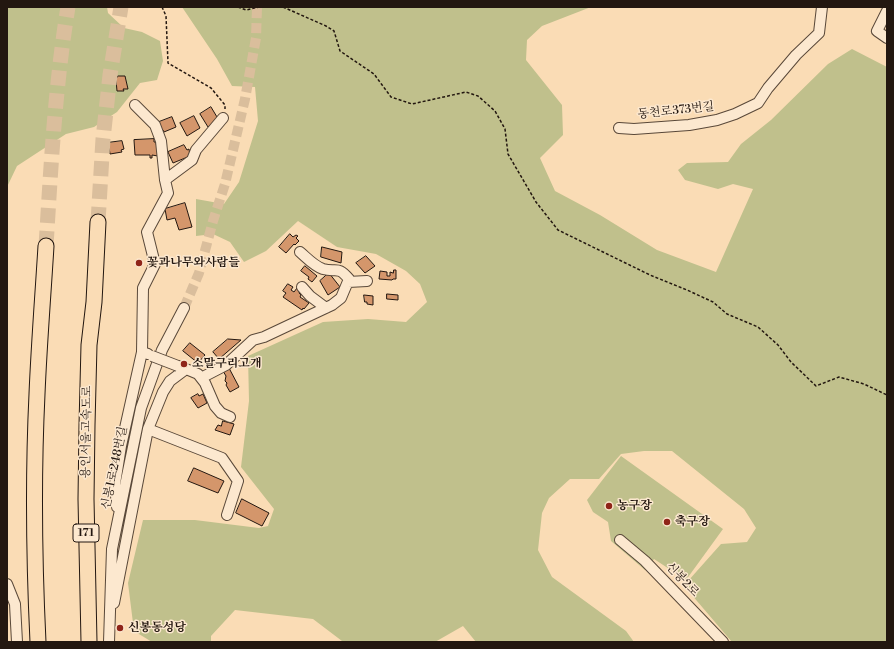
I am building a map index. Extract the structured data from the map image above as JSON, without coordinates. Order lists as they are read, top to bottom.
{
  "streets": {
    "highway": ["용인서울고속도로", "171"],
    "street": ["동천로373번길", "신봉1로248번길", "신봉2로"]
  },
  "places": [
    "꽃과나무와사람들",
    "소말구리고개",
    "농구장",
    "축구장",
    "신봉동성당"
  ]
}
